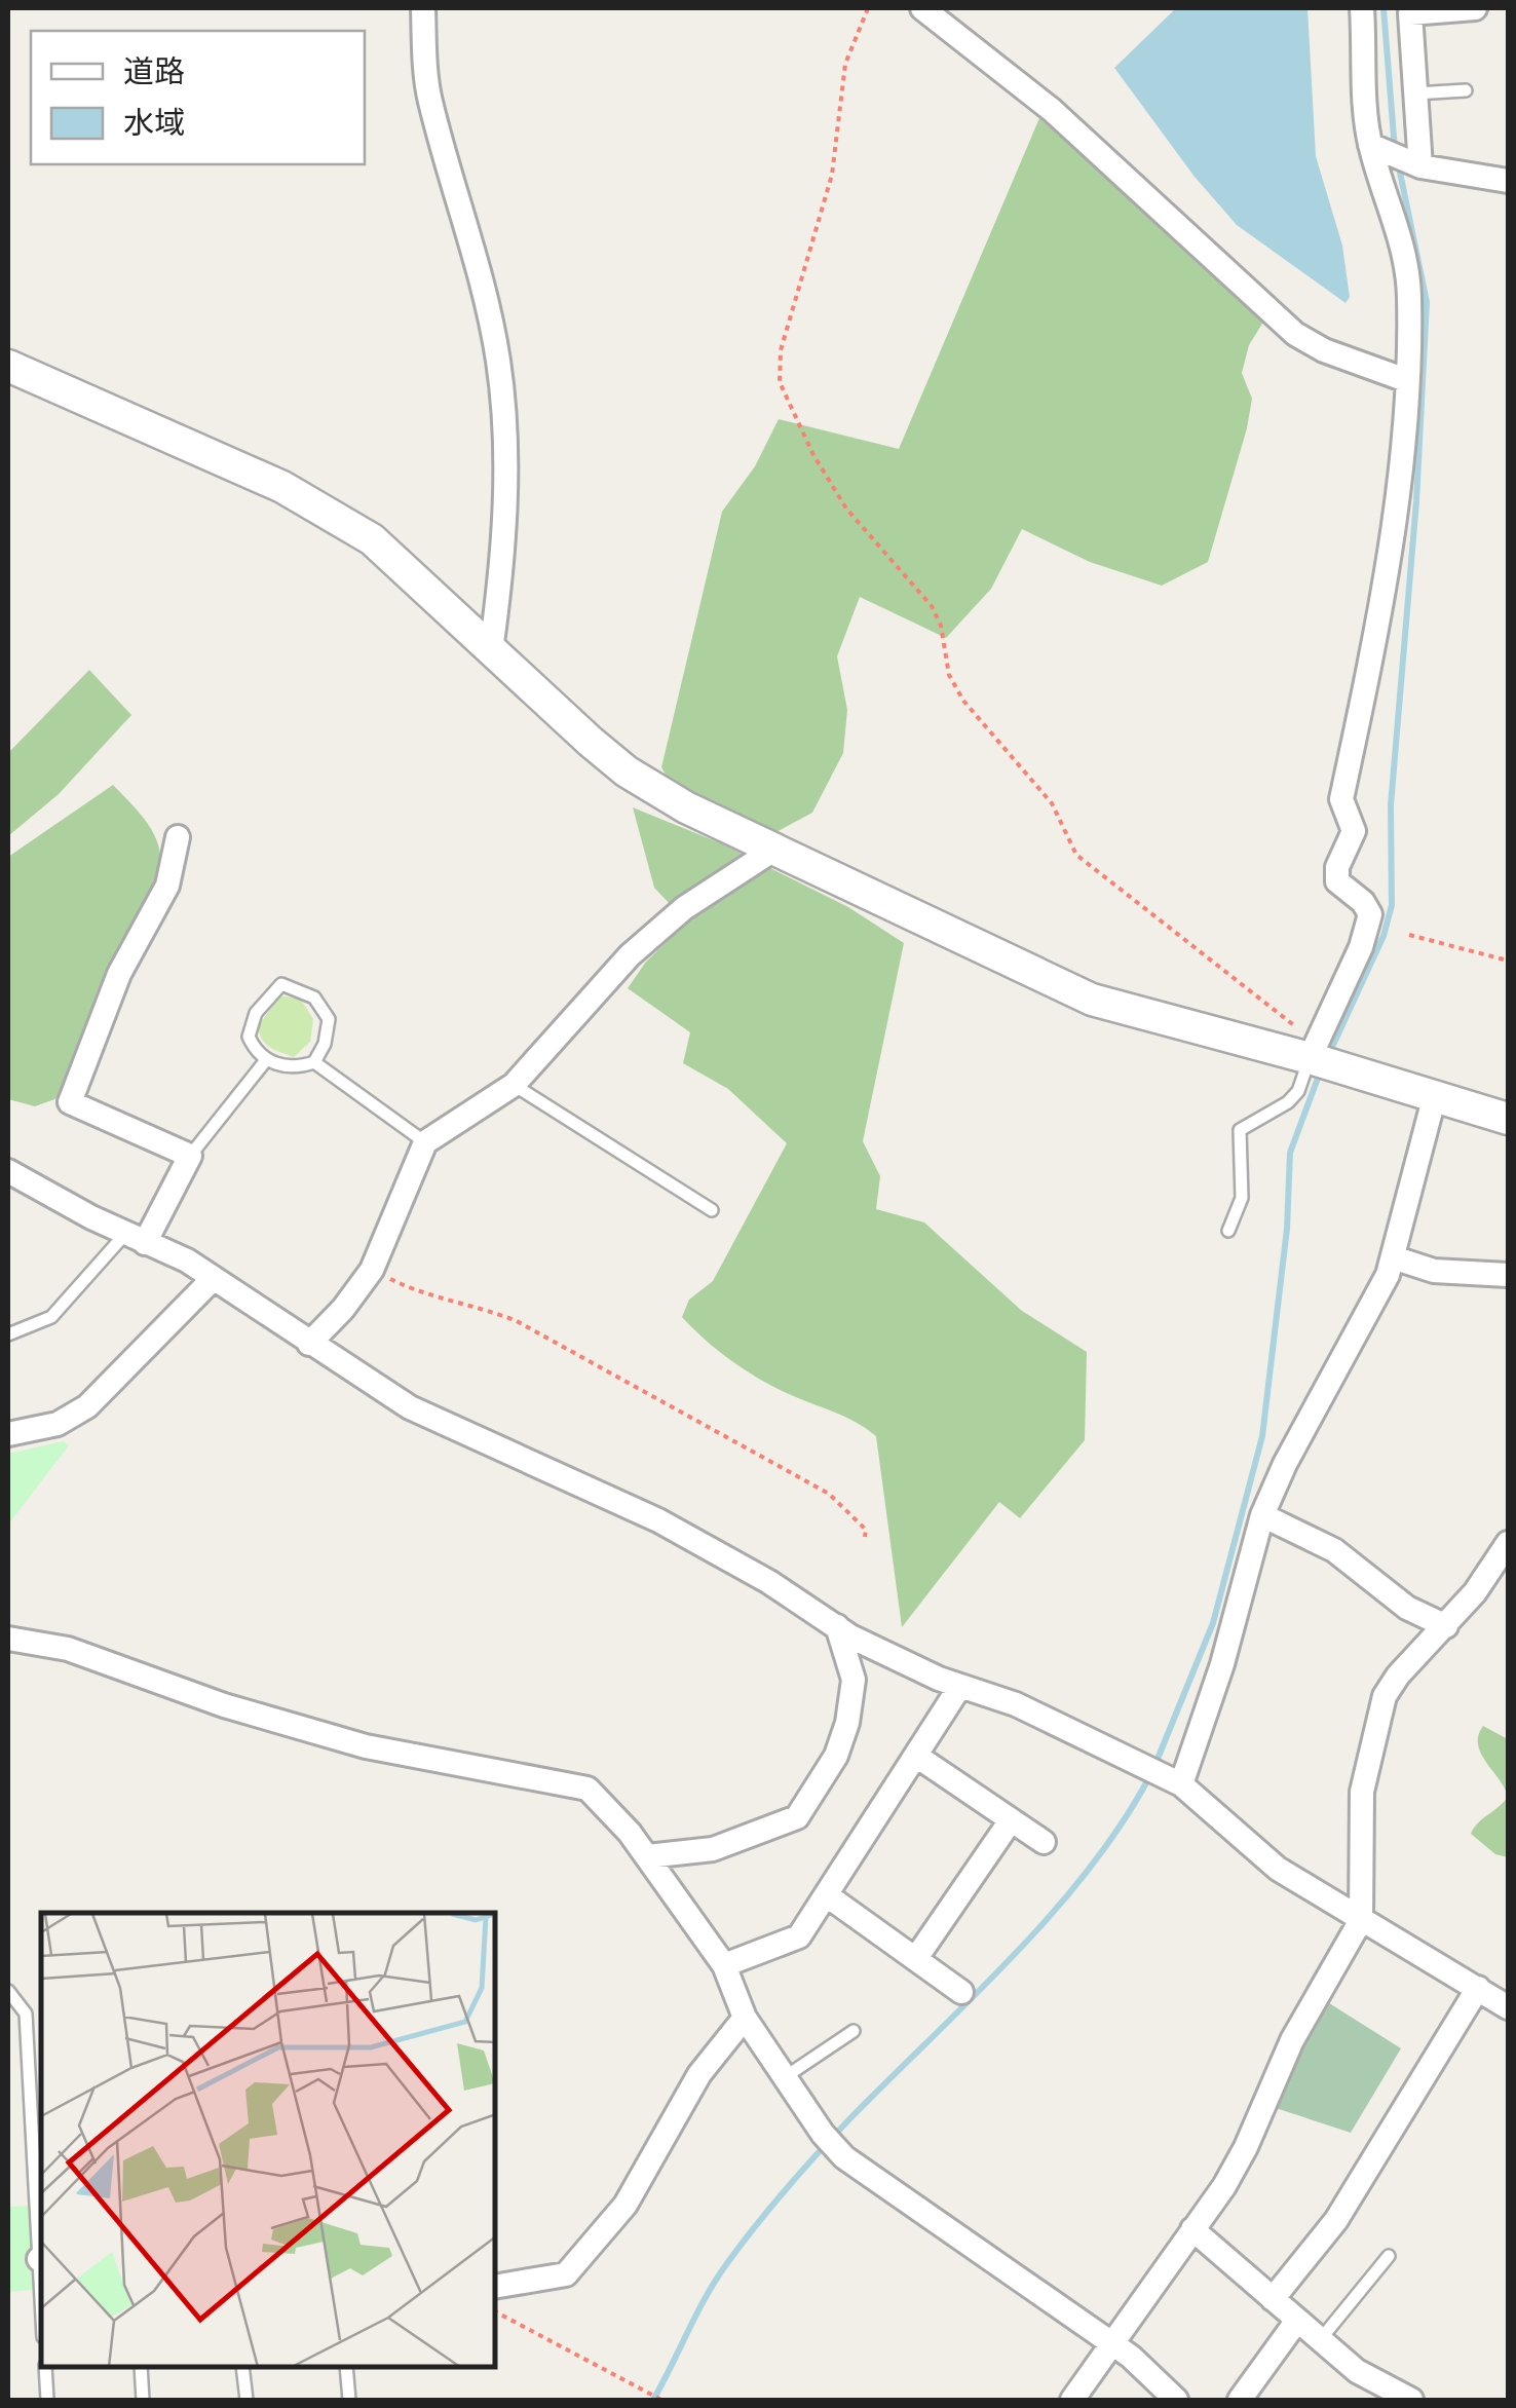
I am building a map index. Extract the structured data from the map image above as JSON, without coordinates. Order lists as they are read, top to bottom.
{
  "legend": ["道路", "水域"]
}
